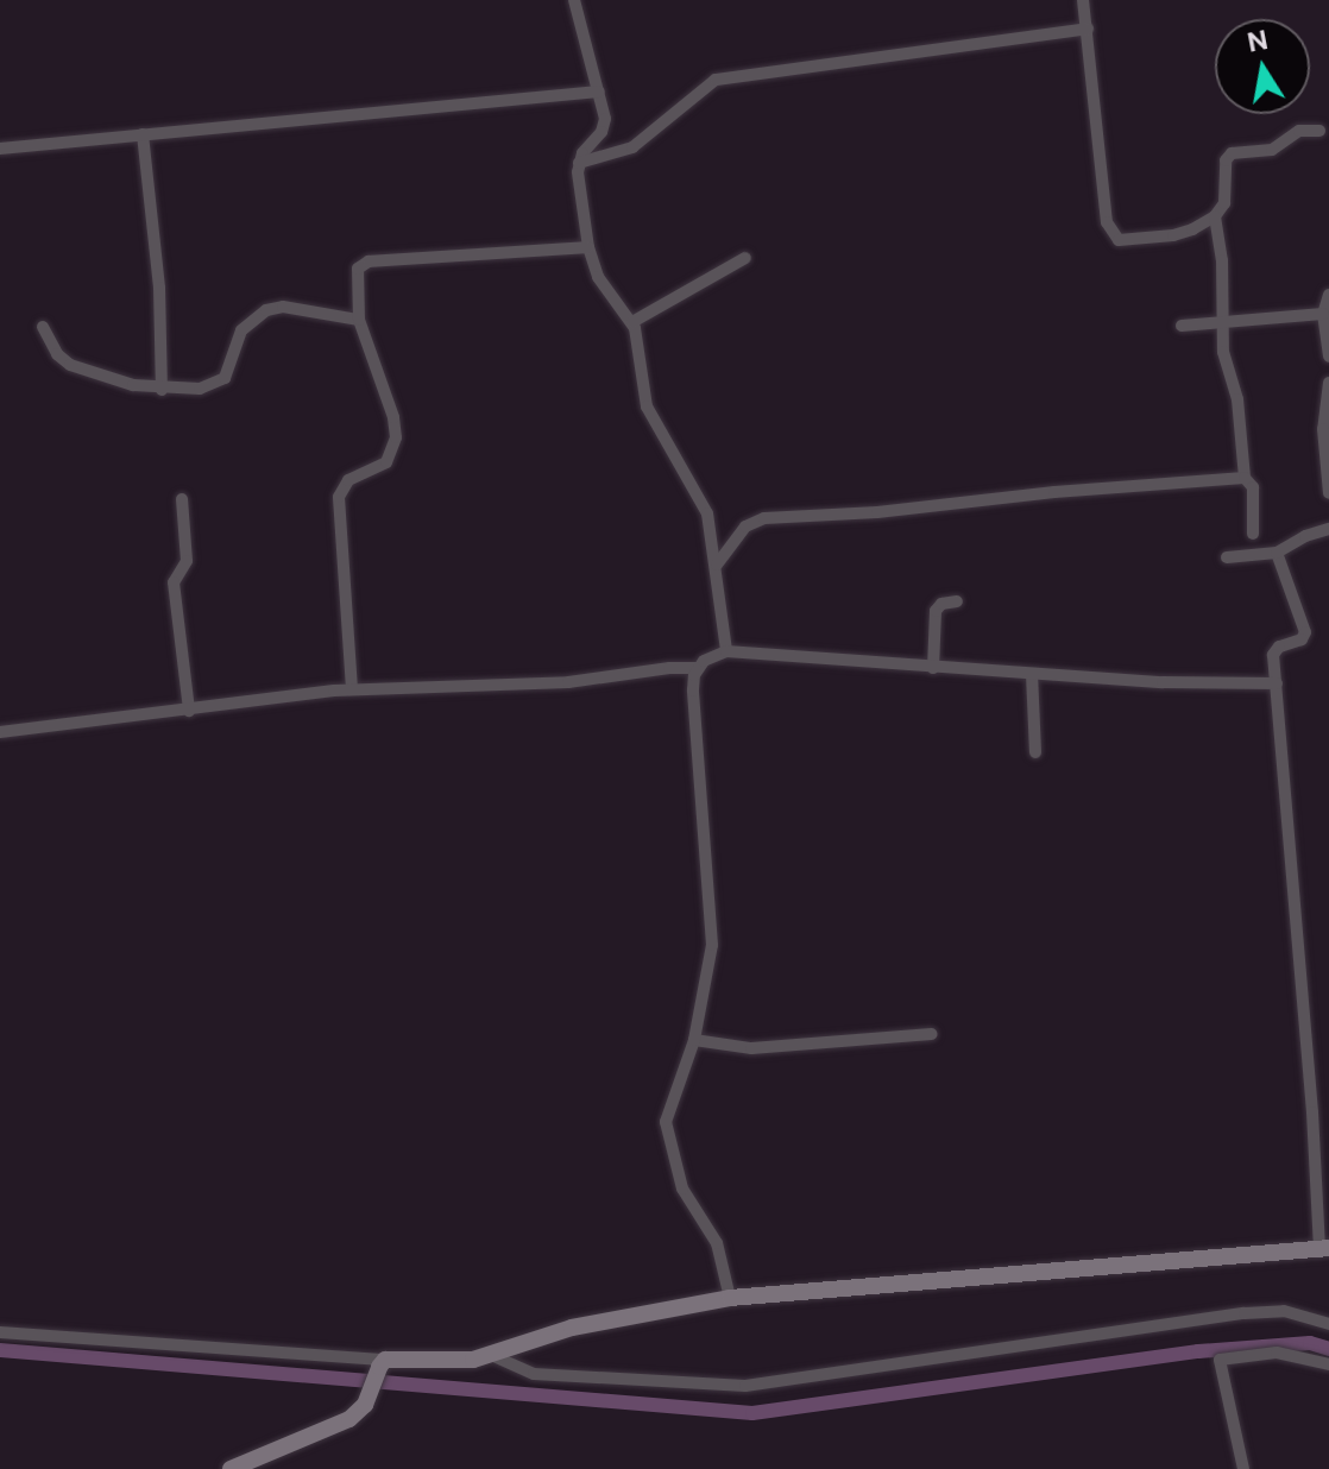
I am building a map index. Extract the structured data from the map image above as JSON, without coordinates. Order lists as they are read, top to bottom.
{
  "north": "top"
}
